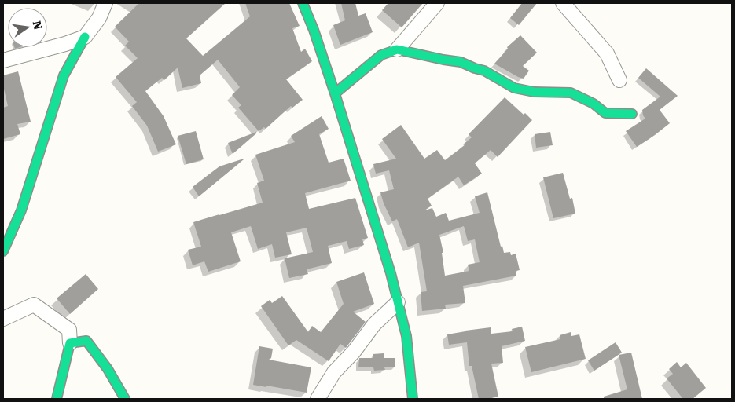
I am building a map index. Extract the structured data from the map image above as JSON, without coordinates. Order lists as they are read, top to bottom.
{
  "north": "right"
}
